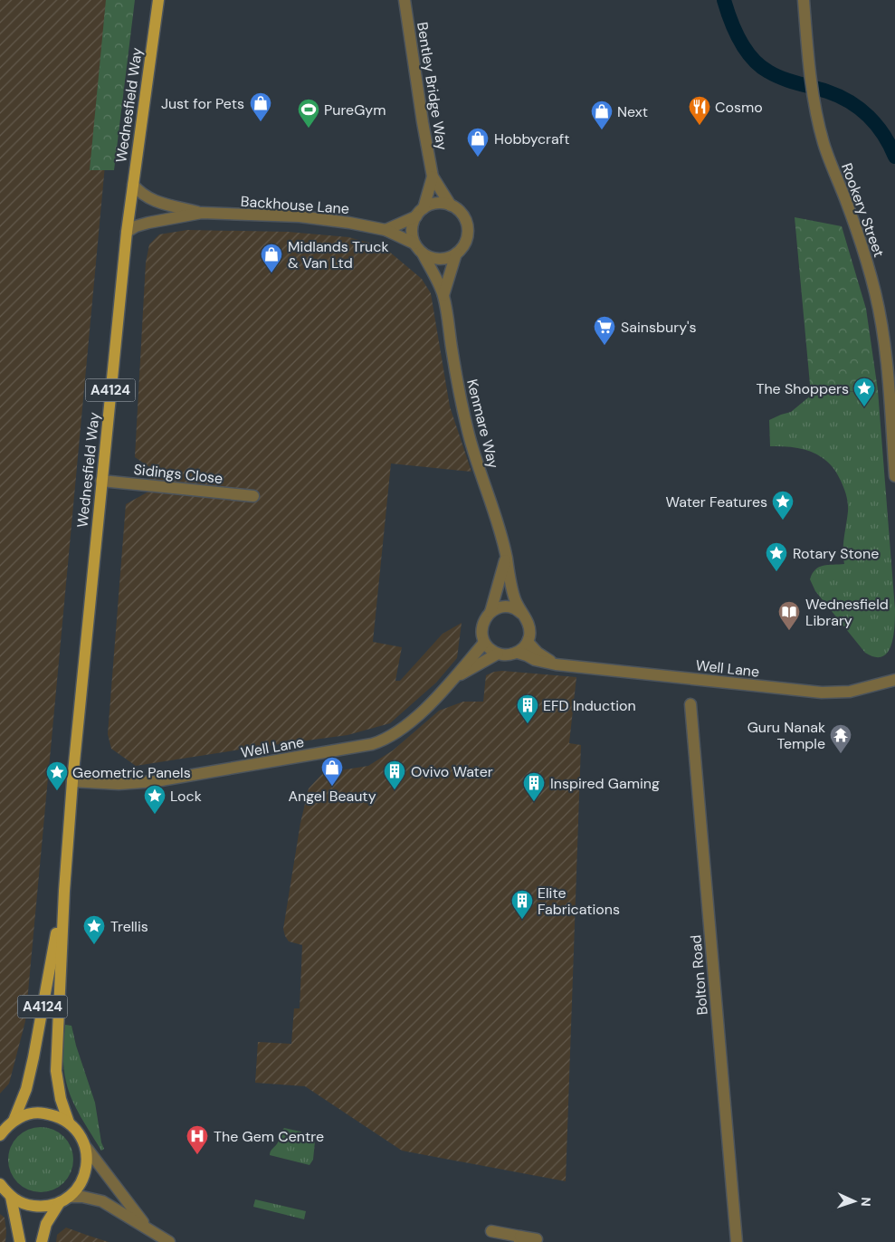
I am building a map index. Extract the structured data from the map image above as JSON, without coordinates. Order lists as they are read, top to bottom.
{
  "streets": {
    "main road": ["Wednesfield Way", "A4124"],
    "street": [
      "Bentley Bridge Way",
      "Backhouse Lane",
      "Rookery Street",
      "Kenmare Way",
      "Sidings Close",
      "Well Lane",
      "Bolton Road"
    ]
  },
  "crossings": [
    ["Wednesfield Way", "Sidings Close"],
    ["Wednesfield Way", "Well Lane"],
    ["Kenmare Way", "Well Lane"]
  ],
  "places": {
    "shop": [
      "Just for Pets",
      "Next",
      "Hobbycraft",
      "Midlands Truck & Van Ltd",
      "Angel Beauty"
    ],
    "restaurant": ["Cosmo"],
    "sports": ["PureGym"],
    "supermarket": ["Sainsbury's"],
    "place": [
      "The Shoppers",
      "Water Features",
      "Rotary Stone",
      "Geometric Panels",
      "Lock",
      "Trellis"
    ],
    "library": ["Wednesfield Library"],
    "building": [
      "EFD Induction",
      "Ovivo Water",
      "Inspired Gaming",
      "Elite Fabrications"
    ],
    "temple": ["Guru Nanak Temple"],
    "hospital": ["The Gem Centre"]
  },
  "north": "right"
}
